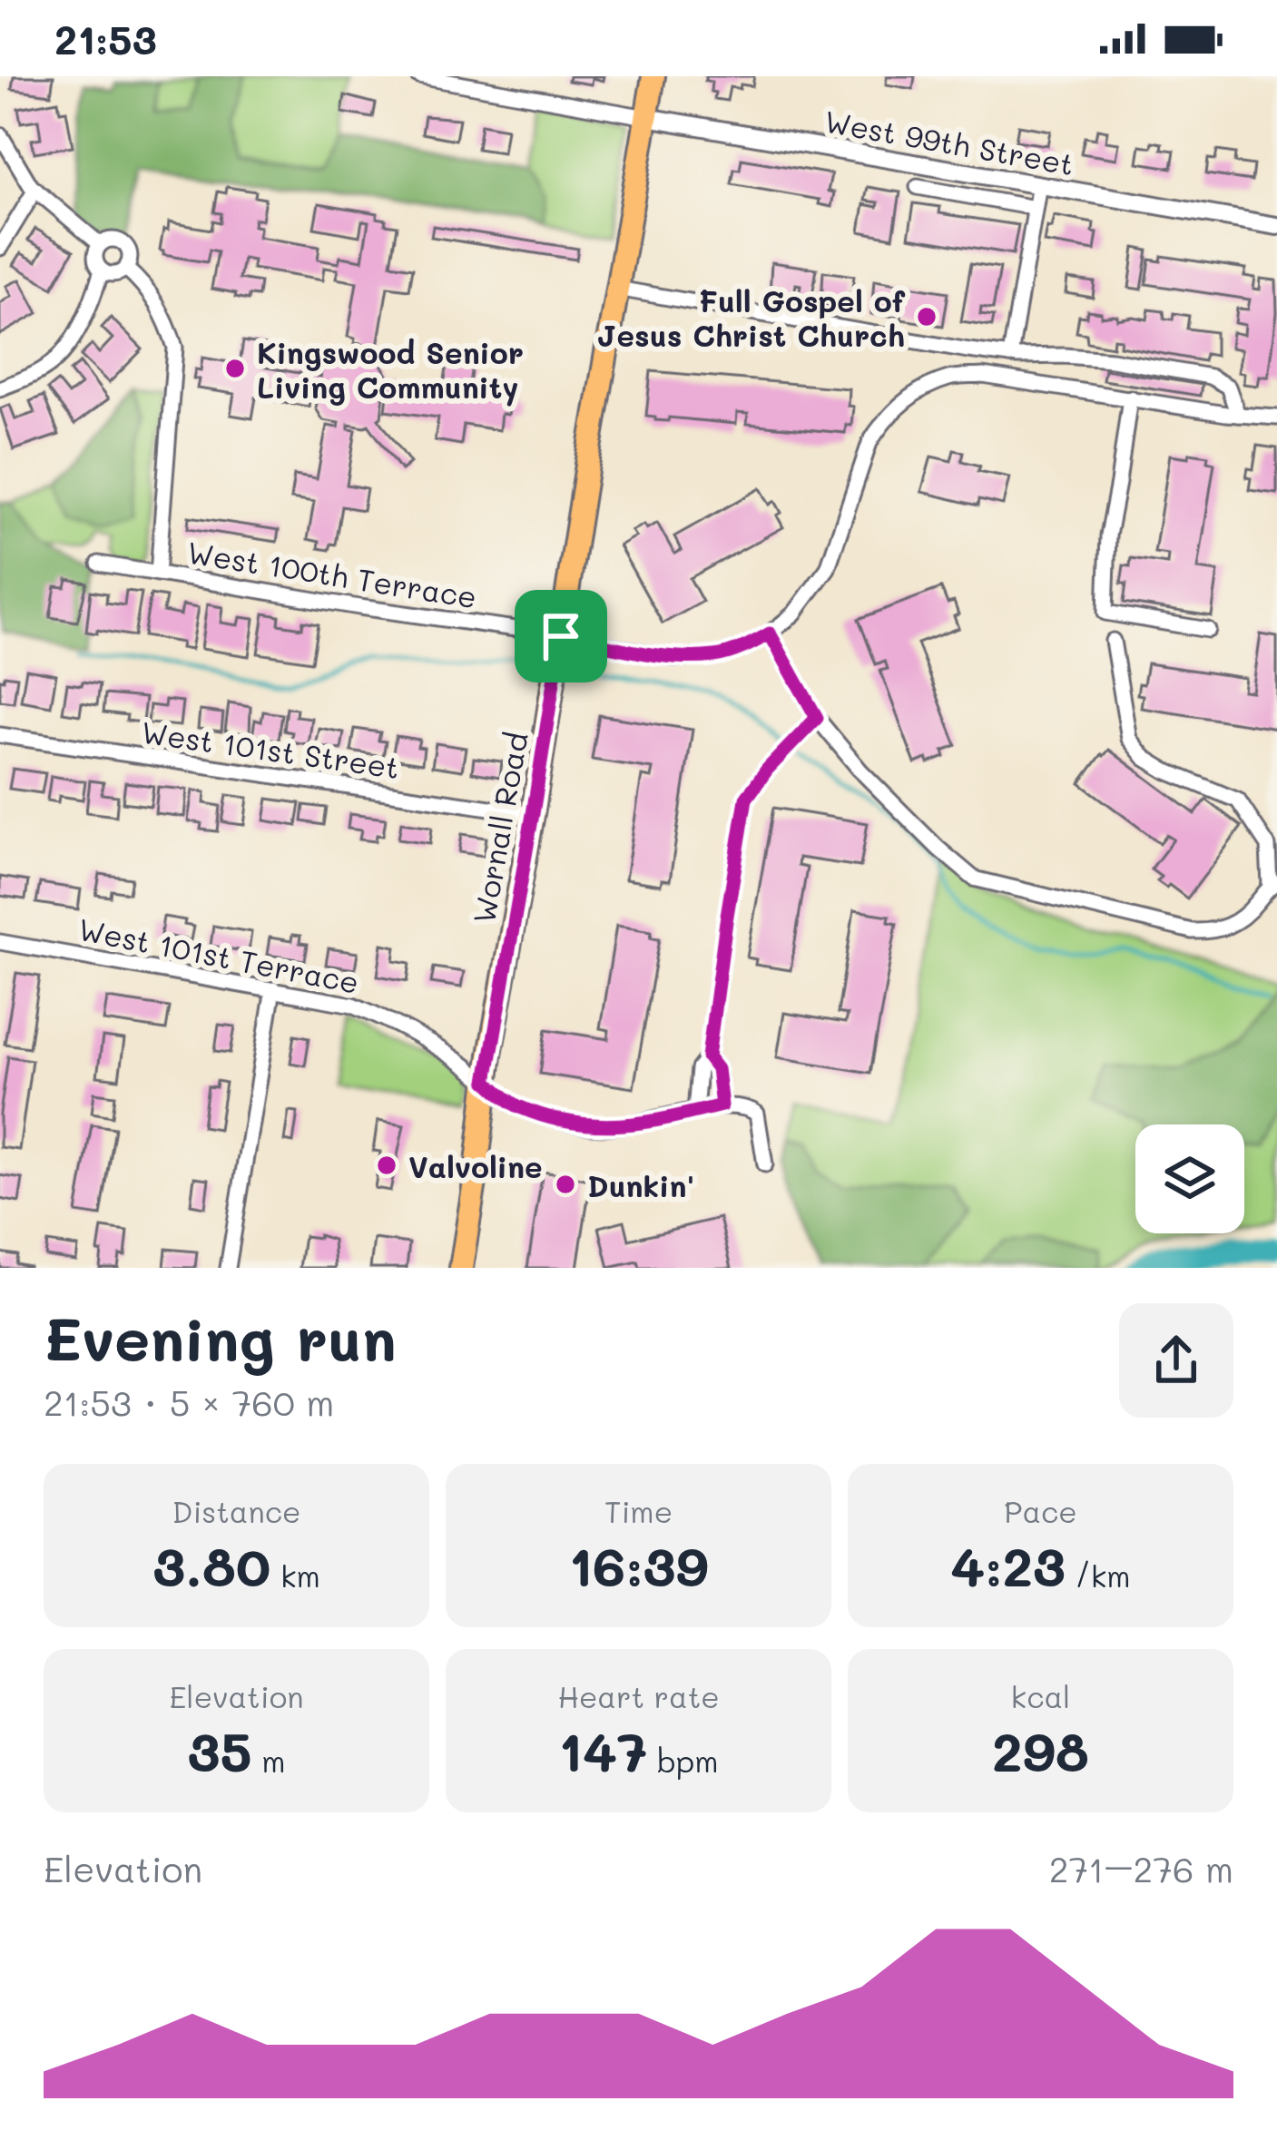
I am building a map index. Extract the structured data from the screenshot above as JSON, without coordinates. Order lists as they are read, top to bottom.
{
  "streets": {
    "main road": ["Wornall Road"],
    "street": [
      "West 99th Street",
      "West 100th Terrace",
      "West 101st Street",
      "West 101st Terrace"
    ]
  },
  "crossings": [
    ["West 99th Street", "Wornall Road"],
    ["West 100th Terrace", "Wornall Road"],
    ["West 101st Street", "Wornall Road"],
    ["Wornall Road", "West 101st Terrace"]
  ],
  "places": [
    "Full Gospel of Jesus Christ Church",
    "Kingswood Senior Living Community",
    "Valvoline",
    "Dunkin'"
  ],
  "page": {
    "status": "21:53",
    "heading": ["Evening run", "21:53 · 5 × 760 m"],
    "stats": [
      ["Distance", "3.80 km"],
      ["Time", "16:39"],
      ["Pace", "4:23 /km"],
      ["Elevation", "35 m"],
      ["Heart rate", "147 bpm"],
      ["kcal", "298"]
    ],
    "chart": ["Elevation", "271–276 m"]
  }
}
